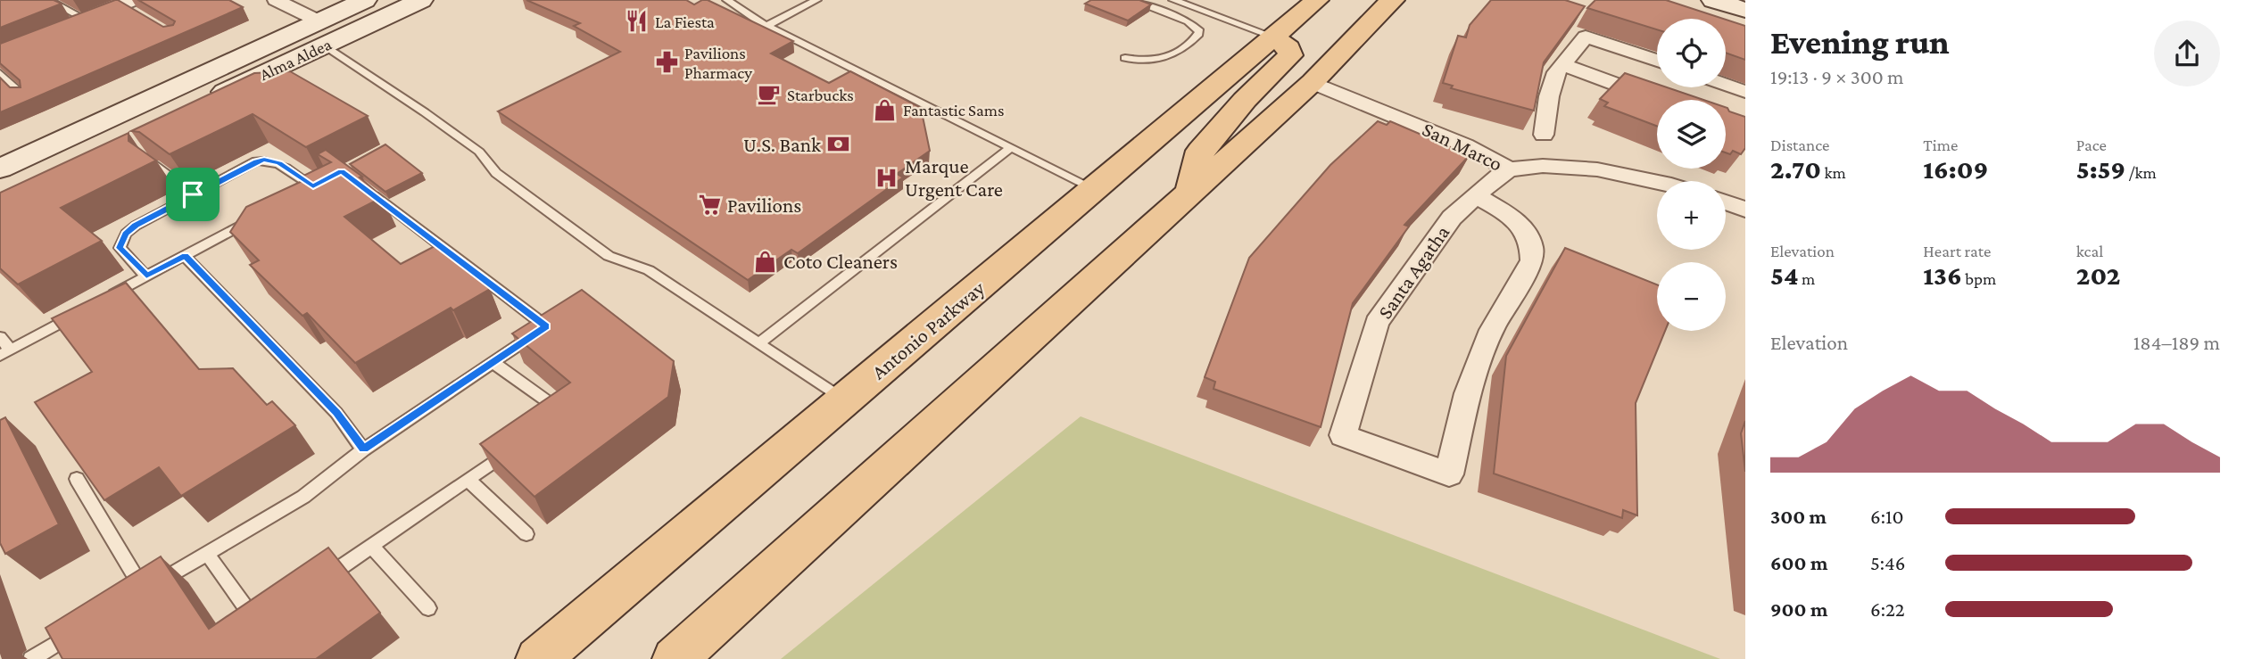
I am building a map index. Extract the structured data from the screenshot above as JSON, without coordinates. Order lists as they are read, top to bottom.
{
  "streets": {
    "main road": ["Alma Aldea", "Antonio Parkway"],
    "street": ["San Marco", "Santa Agatha"]
  },
  "crossings": [
    ["San Marco", "Santa Agatha"]
  ],
  "places": {
    "restaurant": ["La Fiesta"],
    "pharmacy": ["Pavilions Pharmacy"],
    "cafe": ["Starbucks"],
    "shop": ["Fantastic Sams", "Coto Cleaners"],
    "bank": ["U.S. Bank"],
    "hospital": ["Marque Urgent Care"],
    "supermarket": ["Pavilions"]
  },
  "page": {
    "heading": ["Evening run", "19:13 · 9 × 300 m"],
    "map_buttons": ["+", "−"],
    "stats": [
      ["Distance", "2.70 km"],
      ["Time", "16:09"],
      ["Pace", "5:59 /km"],
      ["Elevation", "54 m"],
      ["Heart rate", "136 bpm"],
      ["kcal", "202"]
    ],
    "chart": ["Elevation", "184–189 m"],
    "list": [
      {
        "name": "300 m",
        "note": "6:10"
      },
      {
        "name": "600 m",
        "note": "5:46"
      },
      {
        "name": "900 m",
        "note": "6:22"
      }
    ]
  }
}
